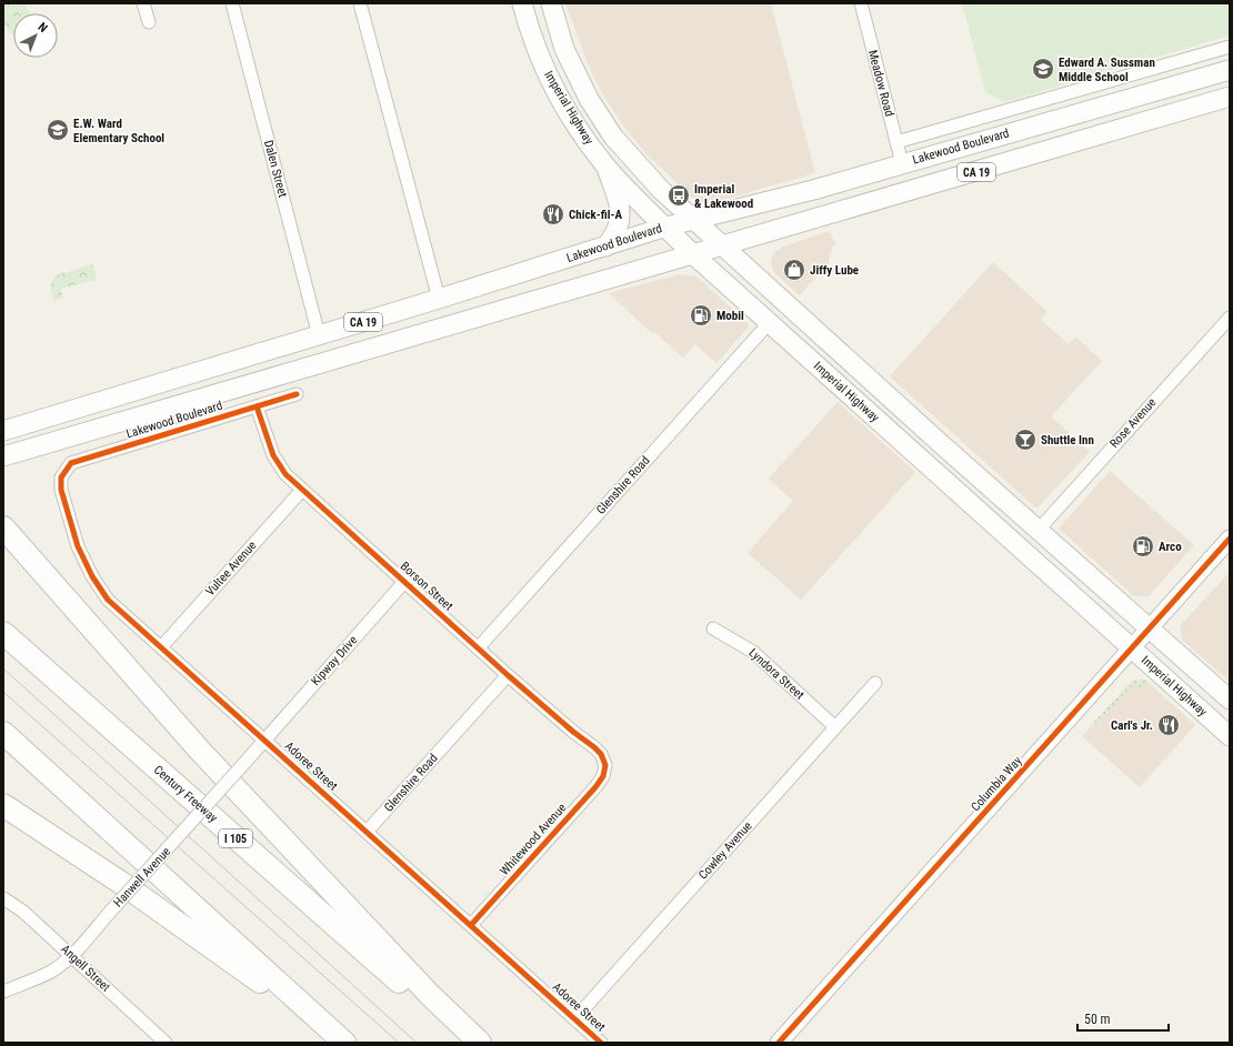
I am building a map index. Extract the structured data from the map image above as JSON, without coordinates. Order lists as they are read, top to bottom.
{
  "streets": {
    "highway": ["Century Freeway", "I 105"],
    "main road": ["Imperial Highway", "Lakewood Boulevard", "CA 19"],
    "street": [
      "Meadow Road",
      "Dalen Street",
      "Rose Avenue",
      "Glenshire Road",
      "Vultee Avenue",
      "Borson Street",
      "Kipway Drive",
      "Lyndora Street",
      "Adoree Street",
      "Columbia Way",
      "Whitewood Avenue",
      "Cowley Avenue",
      "Hanwell Avenue",
      "Angell Street"
    ]
  },
  "crossings": [
    ["Meadow Road", "Lakewood Boulevard"],
    ["Imperial Highway", "Lakewood Boulevard"],
    ["Imperial Highway", "Rose Avenue"],
    ["Imperial Highway", "Glenshire Road"],
    ["Imperial Highway", "Columbia Way"],
    ["Lakewood Boulevard", "Dalen Street"],
    ["Lakewood Boulevard", "Borson Street"],
    ["Lakewood Boulevard", "Adoree Street"],
    ["Glenshire Road", "Borson Street"],
    ["Glenshire Road", "Adoree Street"],
    ["Vultee Avenue", "Borson Street"],
    ["Vultee Avenue", "Adoree Street"],
    ["Borson Street", "Kipway Drive"],
    ["Borson Street", "Whitewood Avenue"],
    ["Kipway Drive", "Adoree Street"],
    ["Kipway Drive", "Hanwell Avenue"],
    ["Lyndora Street", "Cowley Avenue"],
    ["Adoree Street", "Whitewood Avenue"],
    ["Adoree Street", "Cowley Avenue"],
    ["Adoree Street", "Hanwell Avenue"],
    ["Hanwell Avenue", "Angell Street"]
  ],
  "places": {
    "school or university": ["Edward A. Sussman Middle School", "E.W. Ward Elementary School"],
    "bus stop": ["Imperial & Lakewood"],
    "restaurant": ["Chick-fil-A", "Carl's Jr."],
    "shop": ["Jiffy Lube"],
    "fuel station": ["Mobil", "Arco"],
    "bar": ["Shuttle Inn"]
  },
  "scale_bar": "50 m",
  "north": "top right"
}
